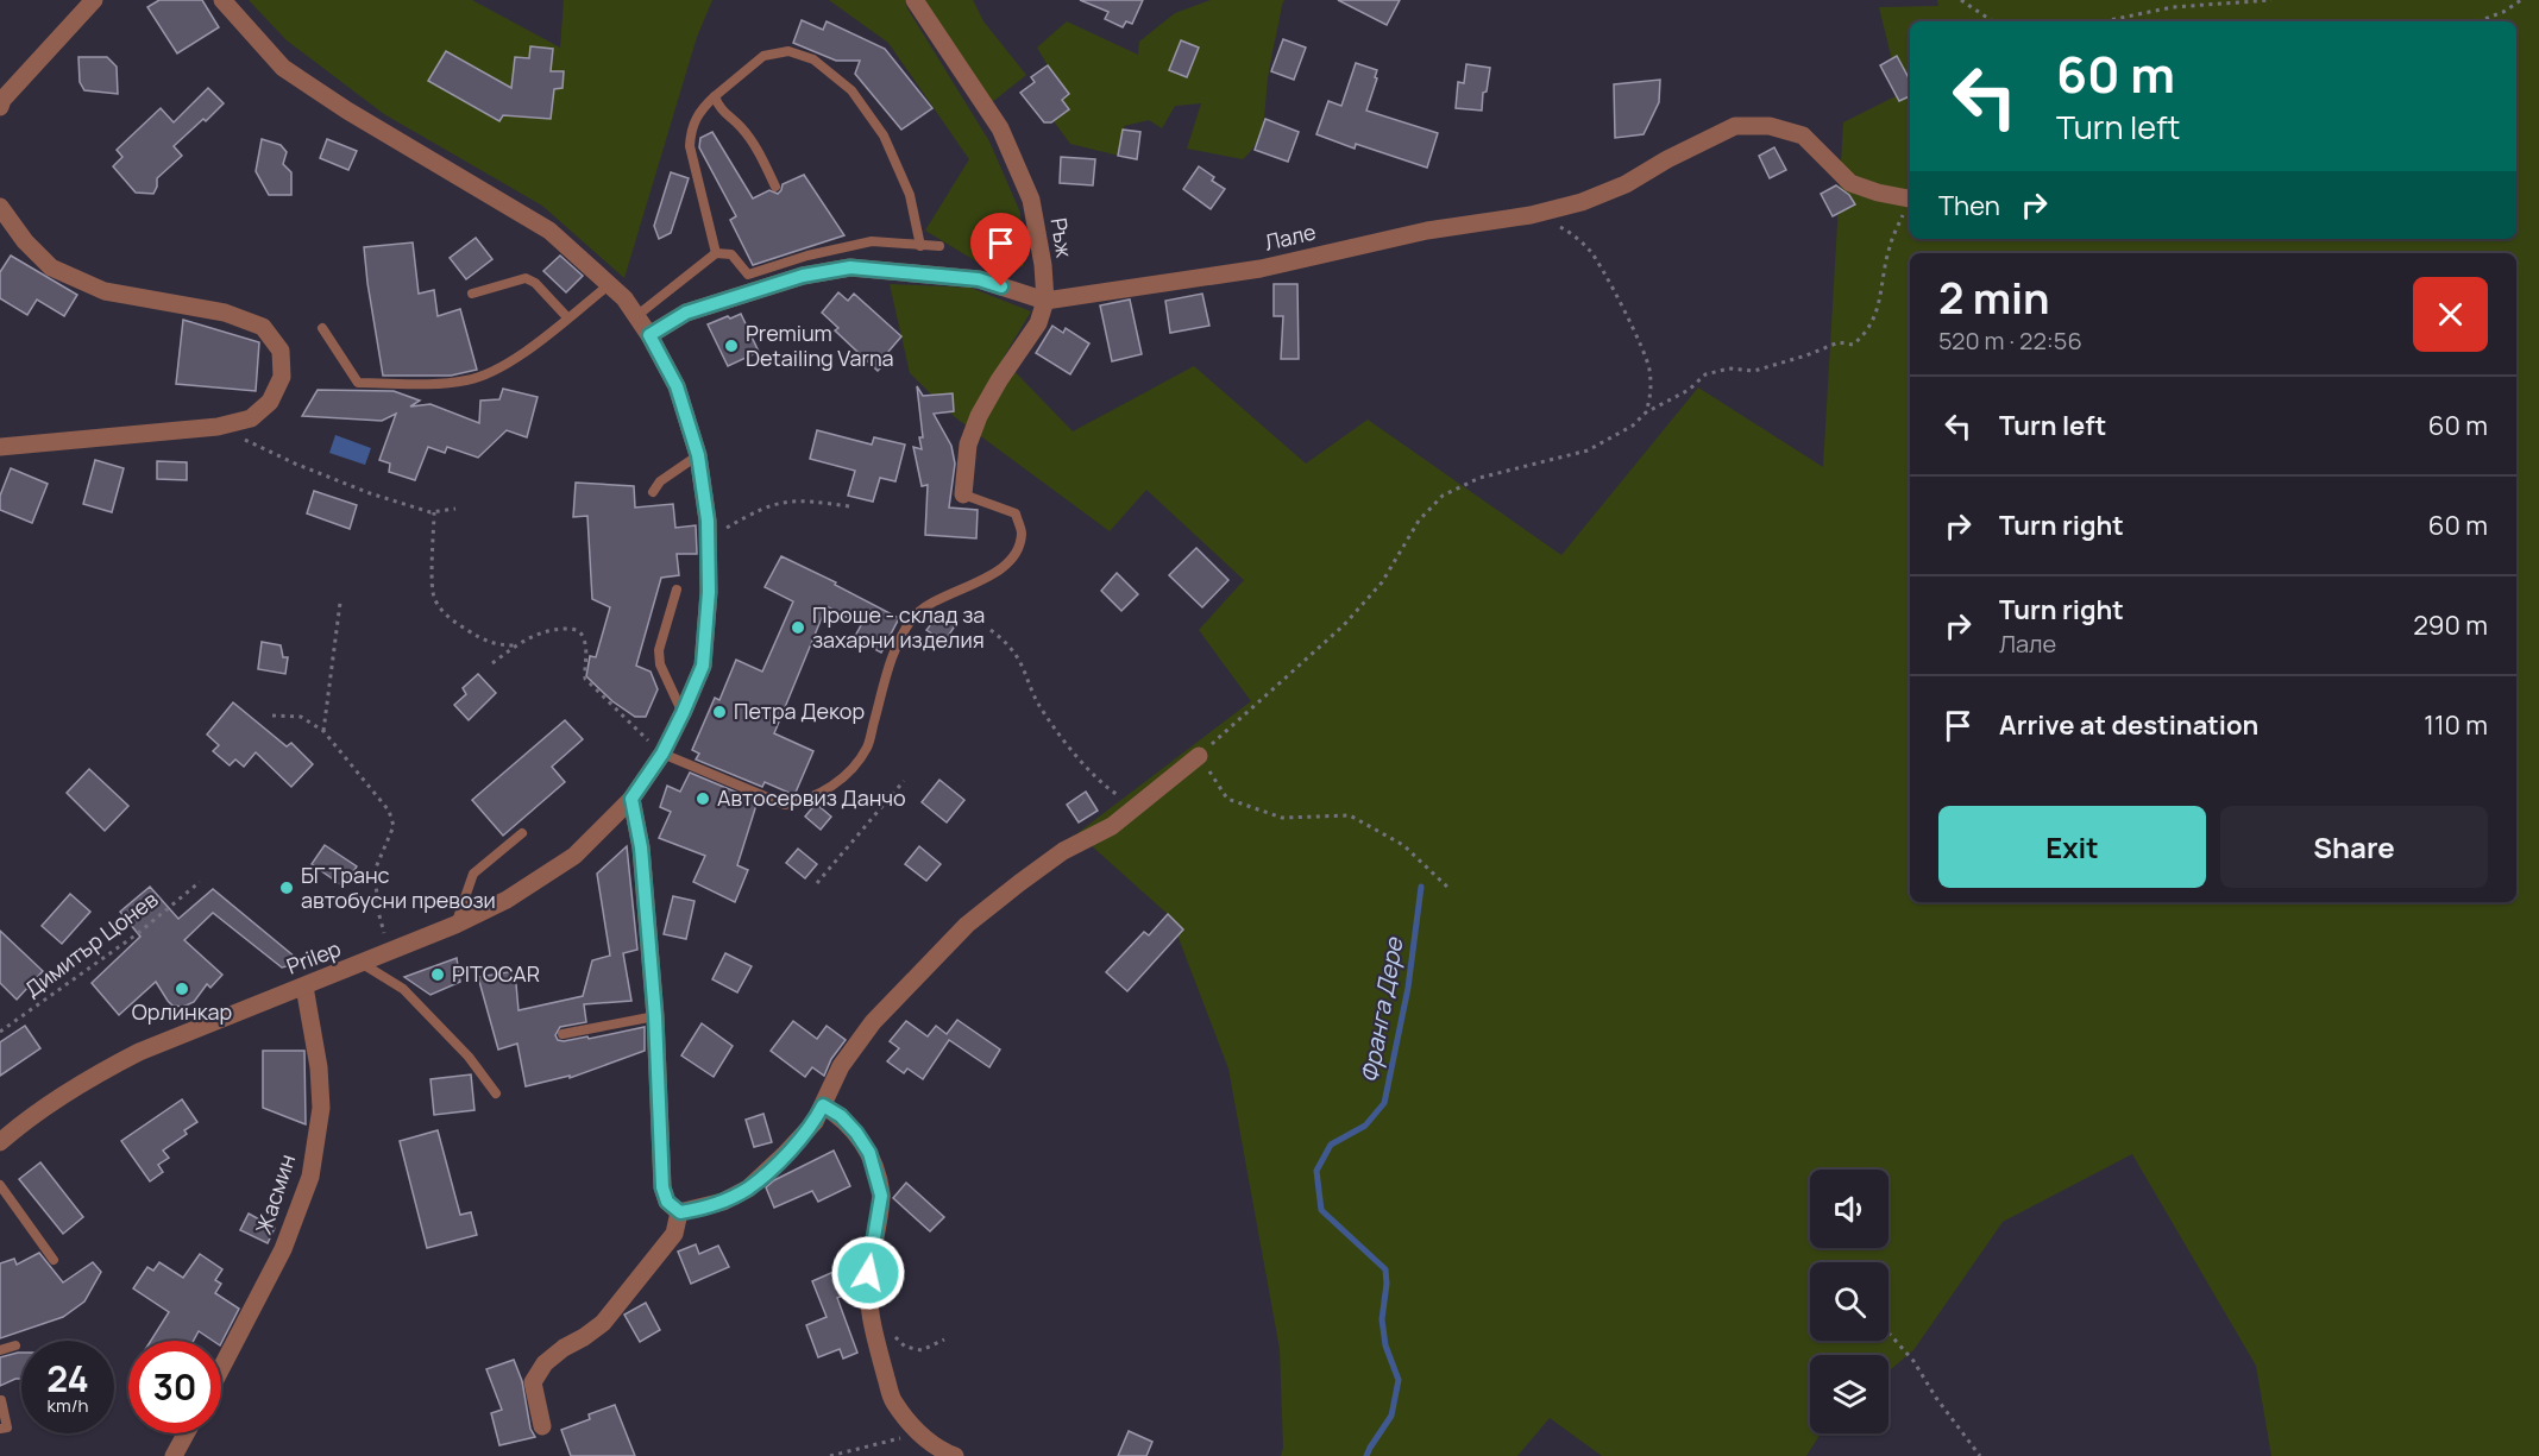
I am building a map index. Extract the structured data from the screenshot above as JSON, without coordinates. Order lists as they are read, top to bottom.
{
  "streets": {
    "street": [
      "Ръж",
      "Лале",
      "Prilep",
      "Жасмин"
    ],
    "path": ["Димитър Цонев"]
  },
  "crossings": [
    ["Ръж", "Лале"],
    ["Лале", "Prilep"],
    ["Prilep", "Жасмин"]
  ],
  "water": ["Франга Дере"],
  "places": [
    "Premium Detailing Varna",
    "Проше - склад за захарни изделия",
    "Петра Декор",
    "Автосервиз Данчо",
    "БГ Транс автобусни превози",
    "PITOCAR",
    "Орлинкар"
  ],
  "page": {
    "turn": ["60 m", "Turn left"],
    "then": "Then",
    "heading": ["2 min", "520 m · 22:56"],
    "list": [
      {
        "name": "Turn left",
        "value": "60 m"
      },
      {
        "name": "Turn right",
        "value": "60 m"
      },
      {
        "name": "Turn right",
        "note": "Лале",
        "value": "290 m"
      },
      {
        "name": "Arrive at destination",
        "value": "110 m"
      }
    ],
    "buttons": ["Exit", "Share"],
    "speed": "24 km/h",
    "limit": "30"
  }
}
